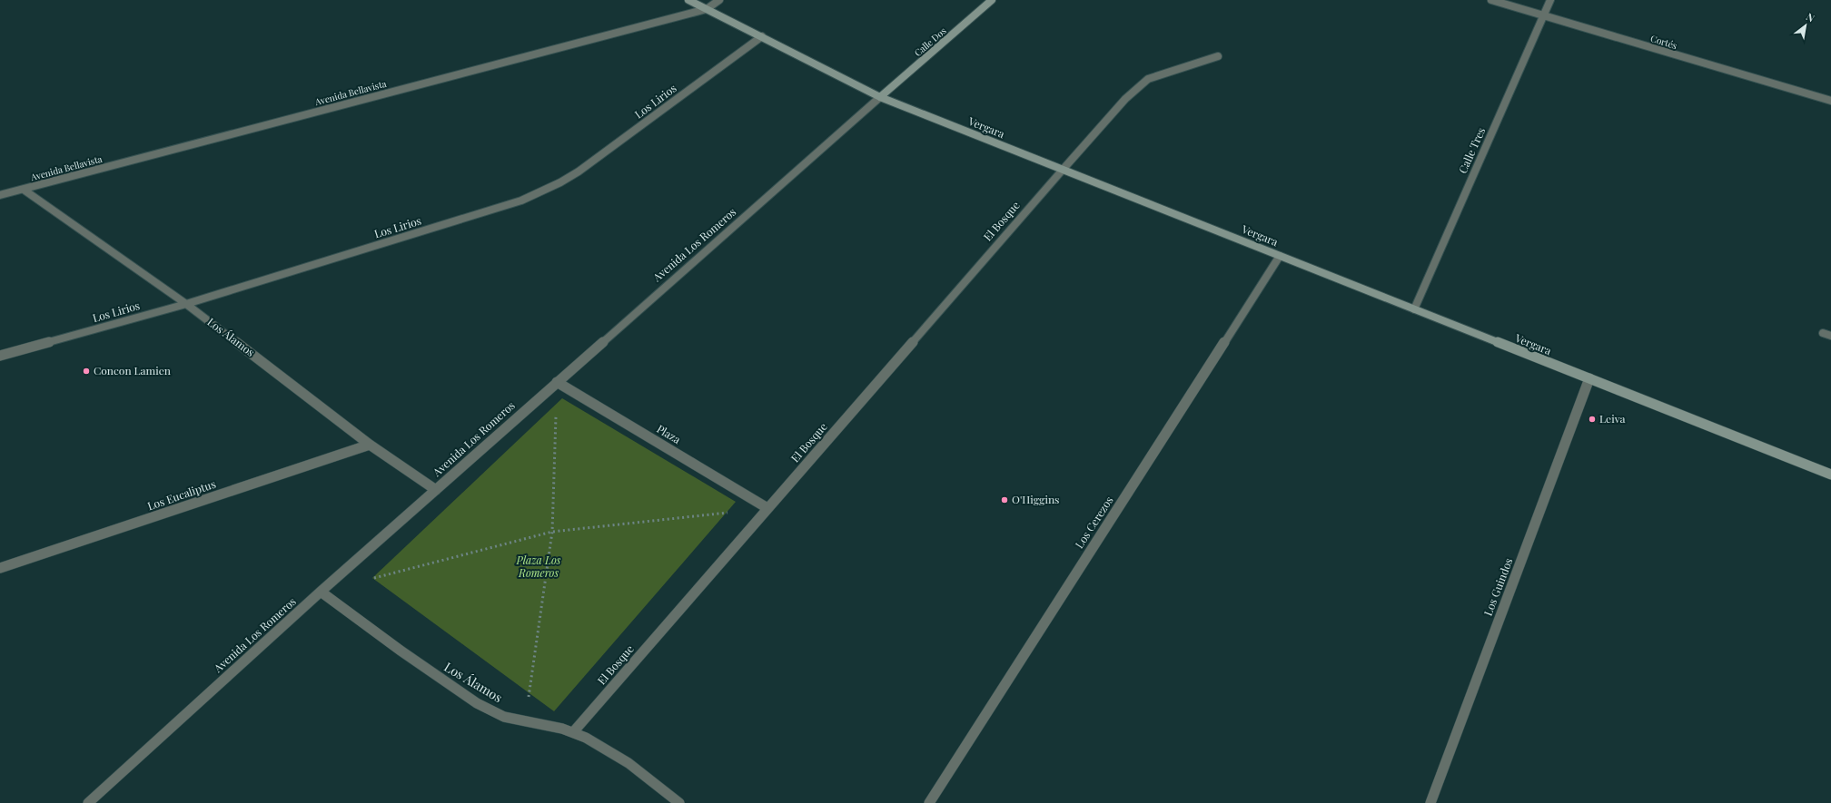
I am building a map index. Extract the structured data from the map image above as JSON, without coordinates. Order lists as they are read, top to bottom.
{
  "streets": {
    "street": [
      "Calle Dos",
      "Cortés",
      "Avenida Bellavista",
      "Los Lirios",
      "Vergara",
      "Calle Tres",
      "El Bosque",
      "Avenida Los Romeros",
      "Los Álamos",
      "Plaza",
      "Los Eucaliptus",
      "Los Cerezos",
      "Los Guindos"
    ]
  },
  "crossings": [
    ["Calle Dos", "Vergara"],
    ["Calle Dos", "Avenida Los Romeros"],
    ["Cortés", "Calle Tres"],
    ["Avenida Bellavista", "Vergara"],
    ["Avenida Bellavista", "Los Álamos"],
    ["Los Lirios", "Vergara"],
    ["Los Lirios", "Los Álamos"],
    ["Vergara", "Calle Tres"],
    ["Vergara", "El Bosque"],
    ["Vergara", "Avenida Los Romeros"],
    ["Vergara", "Los Cerezos"],
    ["Vergara", "Los Guindos"],
    ["El Bosque", "Los Álamos"],
    ["El Bosque", "Plaza"],
    ["Avenida Los Romeros", "Los Álamos"],
    ["Avenida Los Romeros", "Plaza"],
    ["Los Álamos", "Los Eucaliptus"]
  ],
  "parks": ["Plaza Los Romeros"],
  "places": ["Concon Lamien", "Leiva", "O'Higgins"],
  "north": "top right"
}
